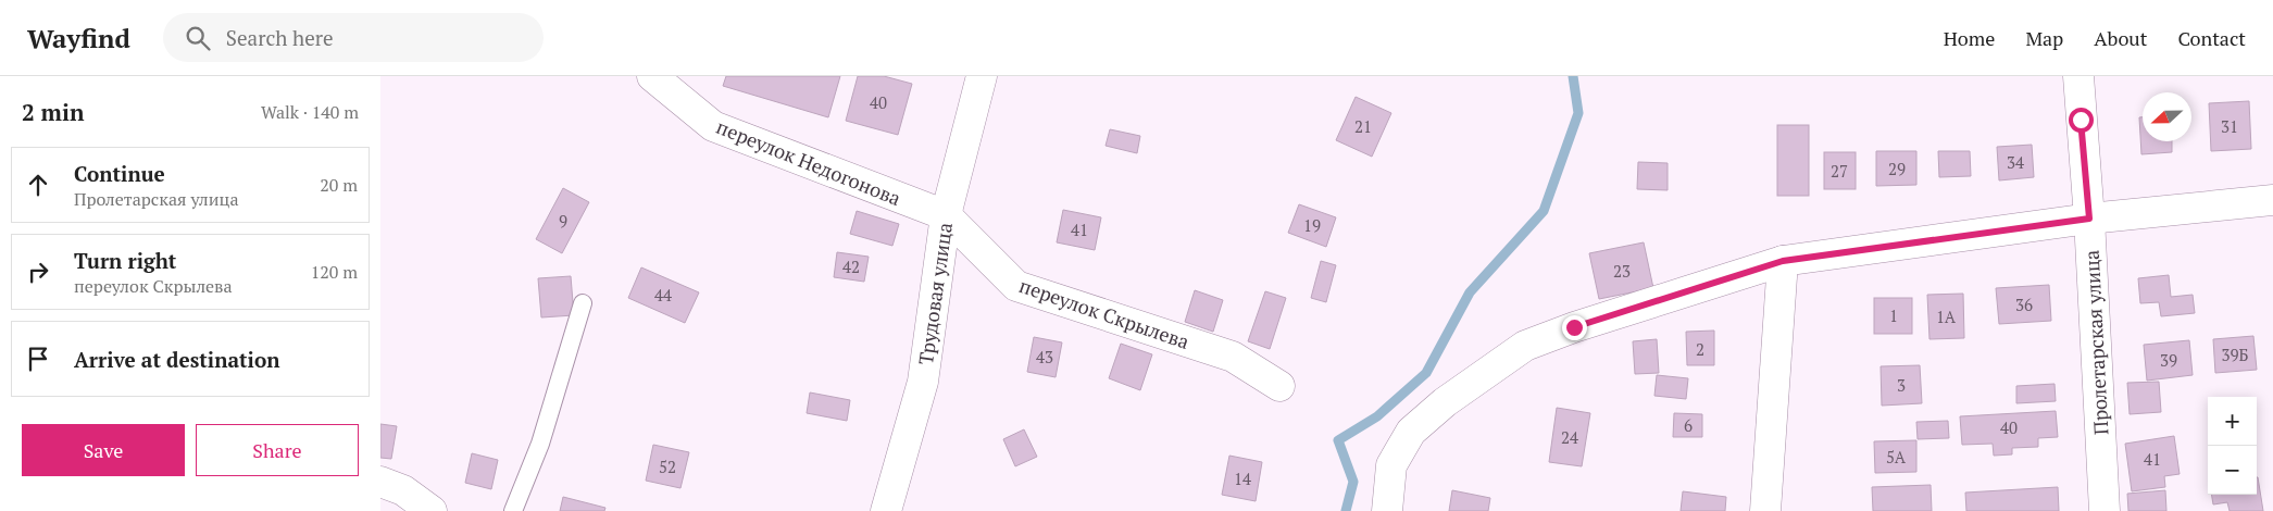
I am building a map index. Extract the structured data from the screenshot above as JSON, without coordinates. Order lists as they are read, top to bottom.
{
  "streets": {
    "street": [
      "переулок Недогонова",
      "Трудовая улица",
      "переулок Скрылева",
      "Пролетарская улица"
    ]
  },
  "crossings": [
    ["переулок Недогонова", "Трудовая улица"],
    ["переулок Недогонова", "переулок Скрылева"],
    ["Трудовая улица", "переулок Скрылева"]
  ],
  "house_numbers": [
    "40",
    "21",
    "31",
    "34",
    "29",
    "27",
    "9",
    "19",
    "41",
    "42",
    "23",
    "44",
    "36",
    "1",
    "1А",
    "2",
    "39Б",
    "43",
    "39",
    "3",
    "6",
    "40",
    "24",
    "5А",
    "41",
    "52",
    "14"
  ],
  "north": "left",
  "page": {
    "header": "Wayfind",
    "search": "Search here",
    "nav": [
      "Home",
      "Map",
      "About",
      "Contact"
    ],
    "heading": ["2 min", "Walk · 140 m"],
    "list": [
      ["Continue", "Пролетарская улица", "20 m"],
      ["Turn right", "переулок Скрылева", "120 m"],
      "Arrive at destination"
    ],
    "map_buttons": ["+", "−"],
    "buttons": ["Save", "Share"]
  }
}
